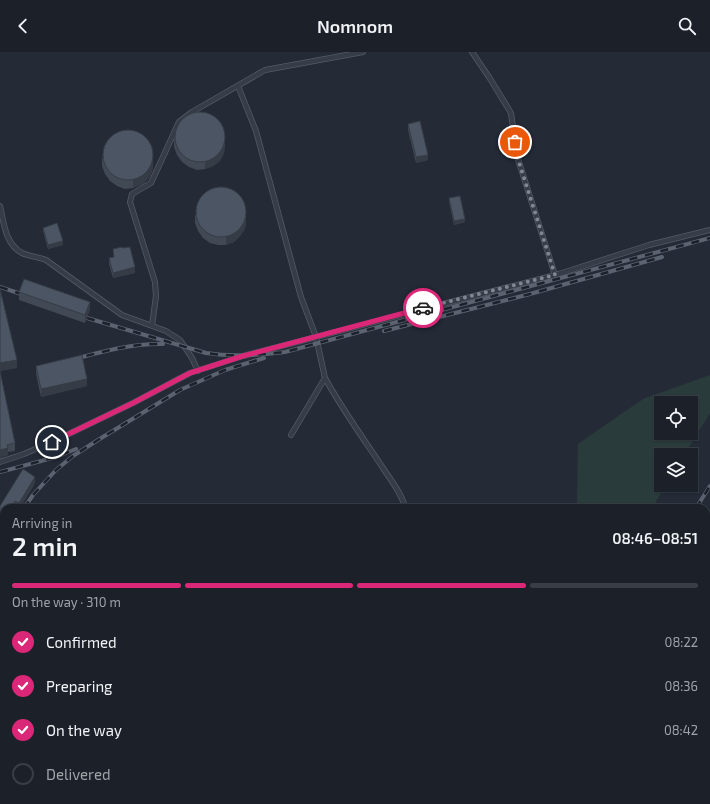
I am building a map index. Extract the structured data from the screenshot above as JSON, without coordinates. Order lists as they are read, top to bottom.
{
  "page": {
    "header": "Nomnom",
    "heading": ["2 min", "Arriving in", "08:46–08:51"],
    "bar": "On the way · 310 m",
    "list": [
      ["Confirmed", "08:22"],
      ["Preparing", "08:36"],
      ["On the way", "08:42"],
      "Delivered"
    ]
  }
}
